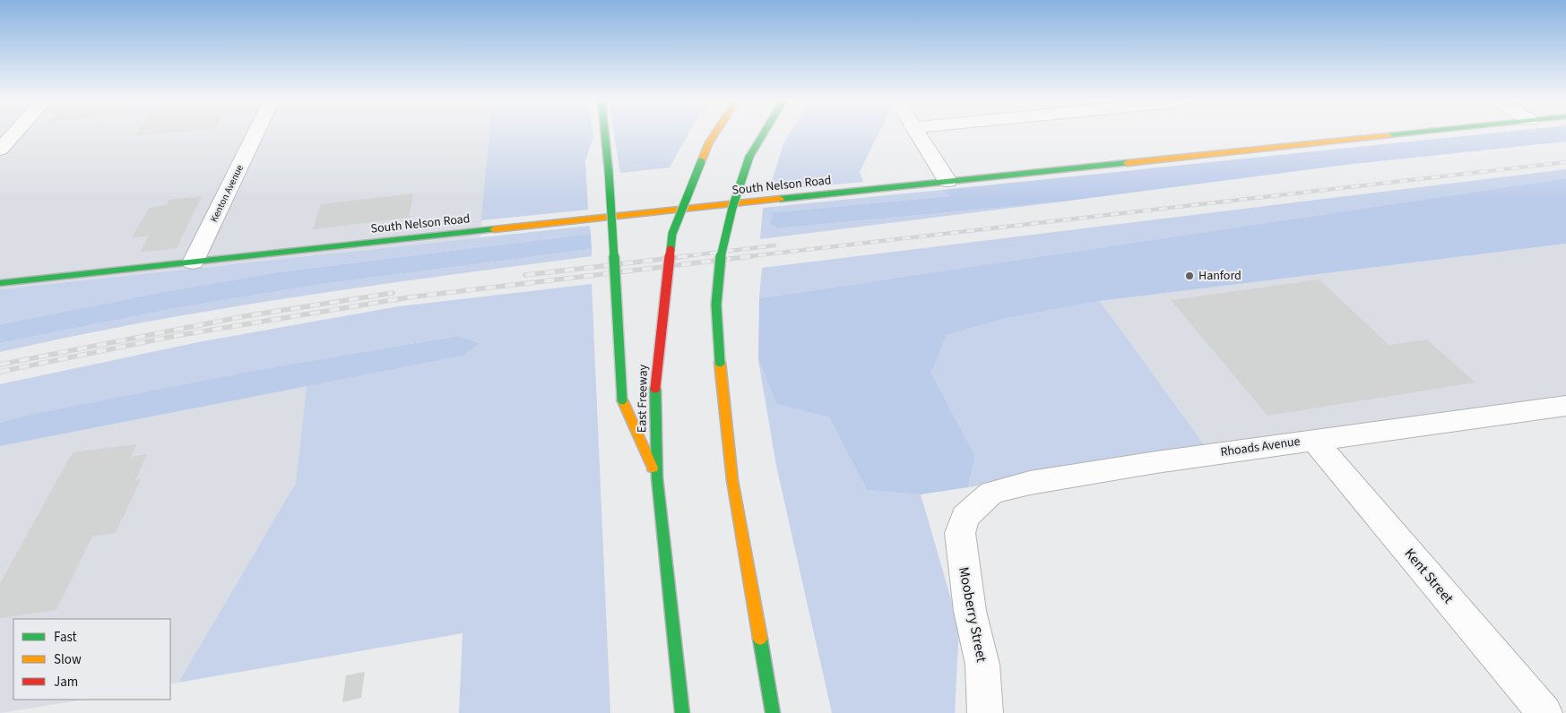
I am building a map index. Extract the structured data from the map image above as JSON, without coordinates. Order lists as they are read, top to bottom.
{
  "streets": {
    "main road": ["South Nelson Road", "East Freeway"],
    "street": [
      "Kenton Avenue",
      "Rhoads Avenue",
      "Kent Street",
      "Mooberry Street"
    ]
  },
  "crossings": [
    ["South Nelson Road", "Kenton Avenue"],
    ["Rhoads Avenue", "Kent Street"],
    ["Rhoads Avenue", "Mooberry Street"]
  ],
  "places": ["Hanford"],
  "legend": ["Fast", "Slow", "Jam"]
}
